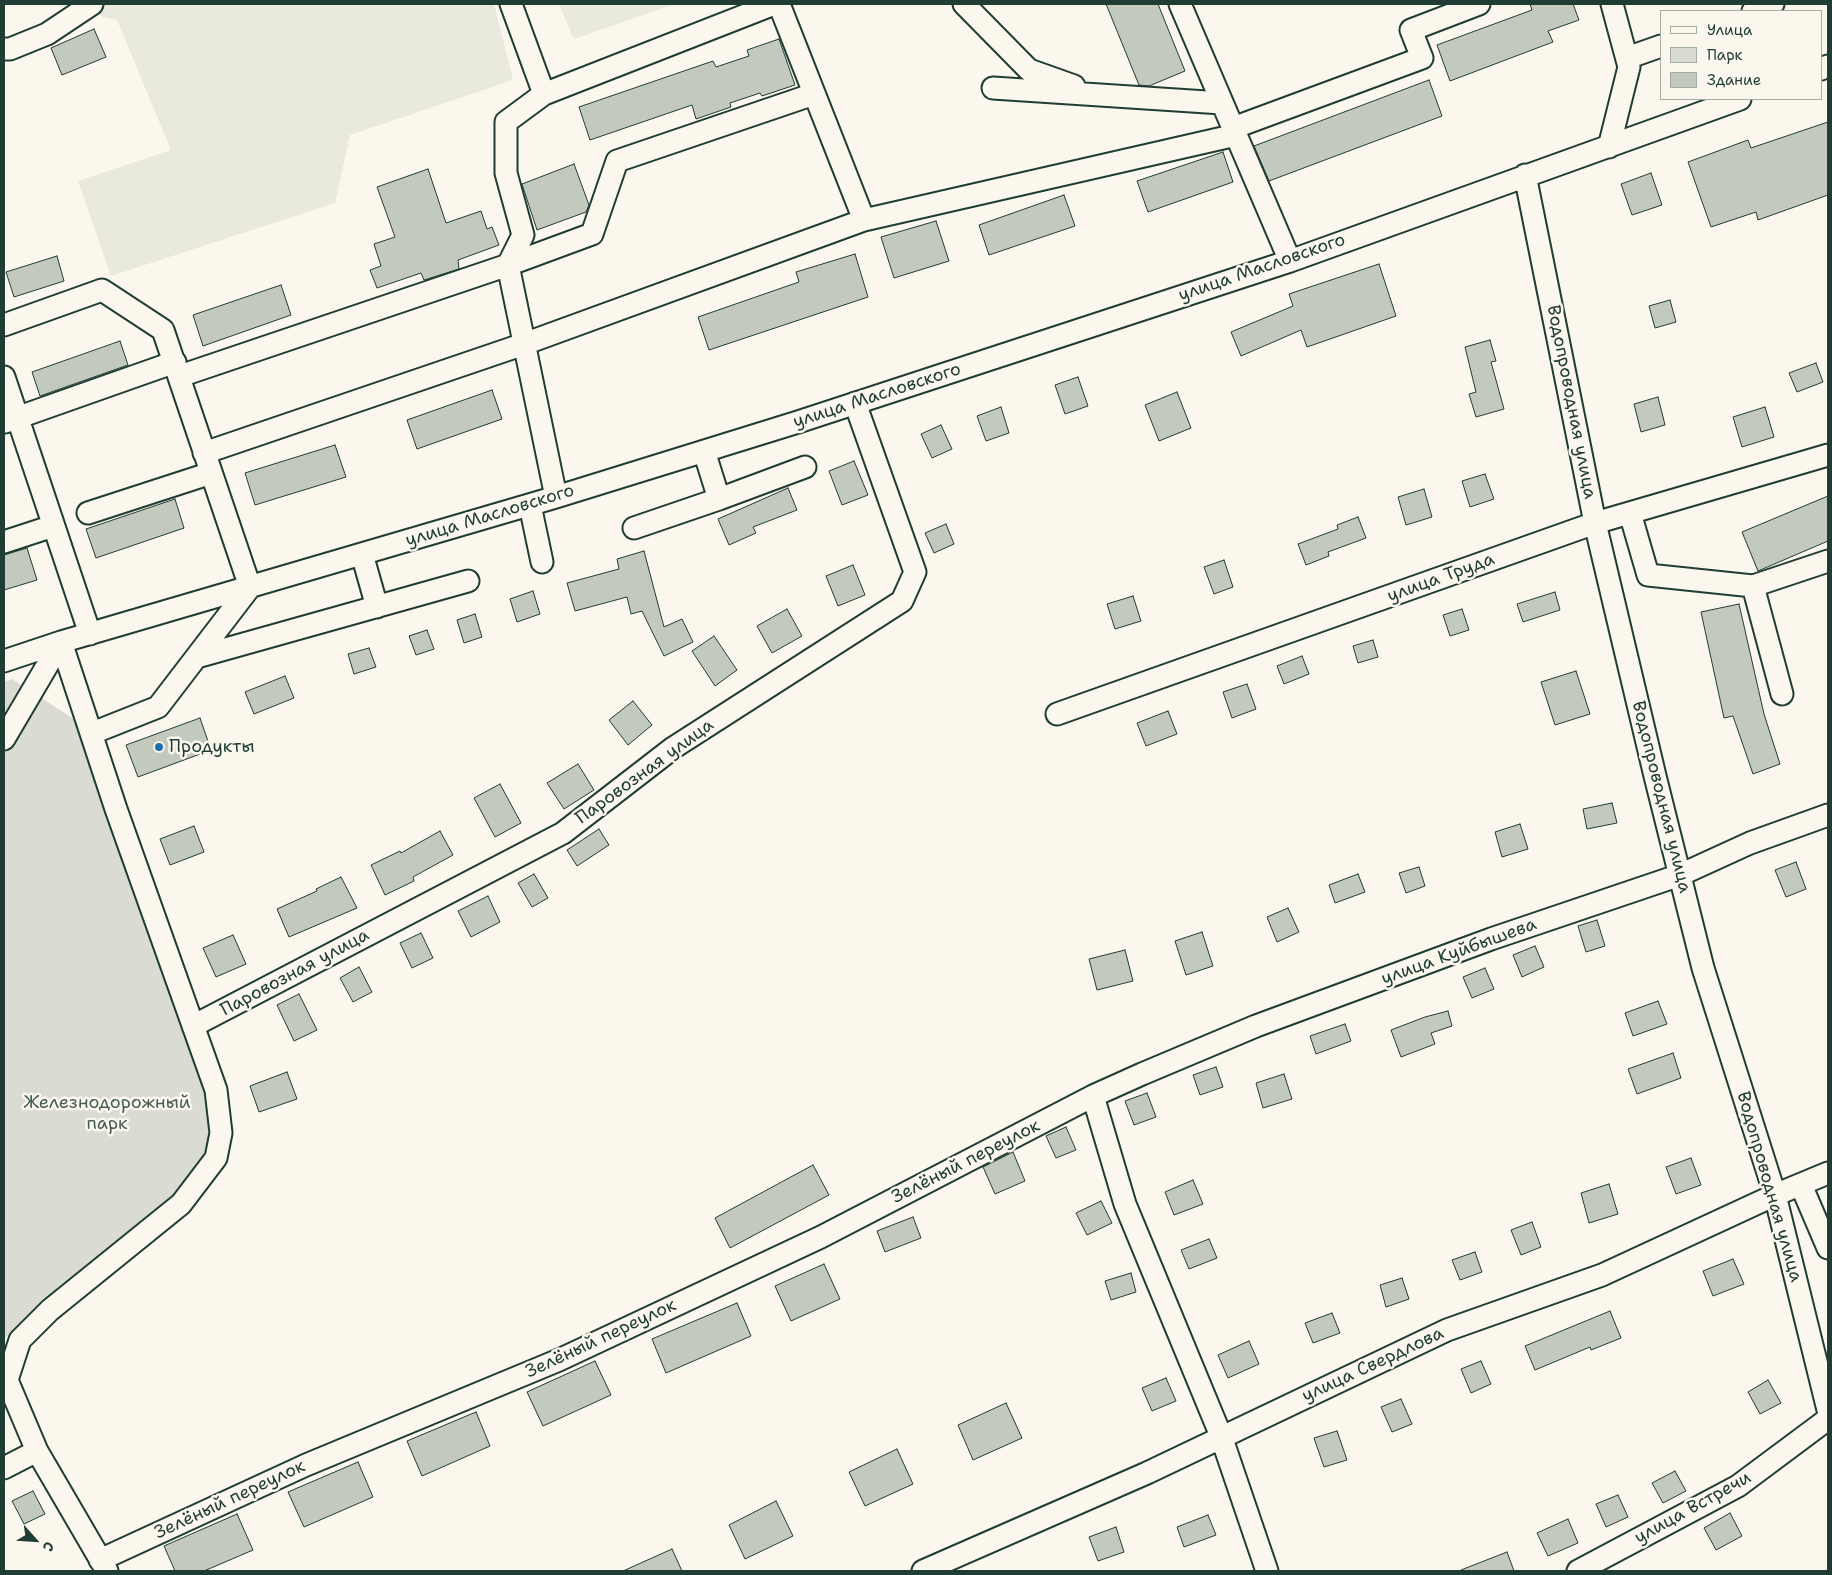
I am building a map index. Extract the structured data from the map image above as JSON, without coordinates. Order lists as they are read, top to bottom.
{
  "streets": {
    "street": [
      "улица Масловского",
      "Водопроводная улица",
      "улица Труда",
      "Паровозная улица",
      "улица Куйбышева",
      "Зелёный переулок",
      "улица Свердлова",
      "улица Встречи"
    ]
  },
  "crossings": [
    ["улица Масловского", "Водопроводная улица"],
    ["улица Масловского", "Паровозная улица"],
    ["Водопроводная улица", "улица Труда"],
    ["Водопроводная улица", "улица Куйбышева"],
    ["Водопроводная улица", "улица Свердлова"],
    ["улица Куйбышева", "Зелёный переулок"]
  ],
  "parks": ["Железнодорожный парк"],
  "places": ["Продукты"],
  "legend": ["Улица", "Парк", "Здание"],
  "north": "bottom right"
}
